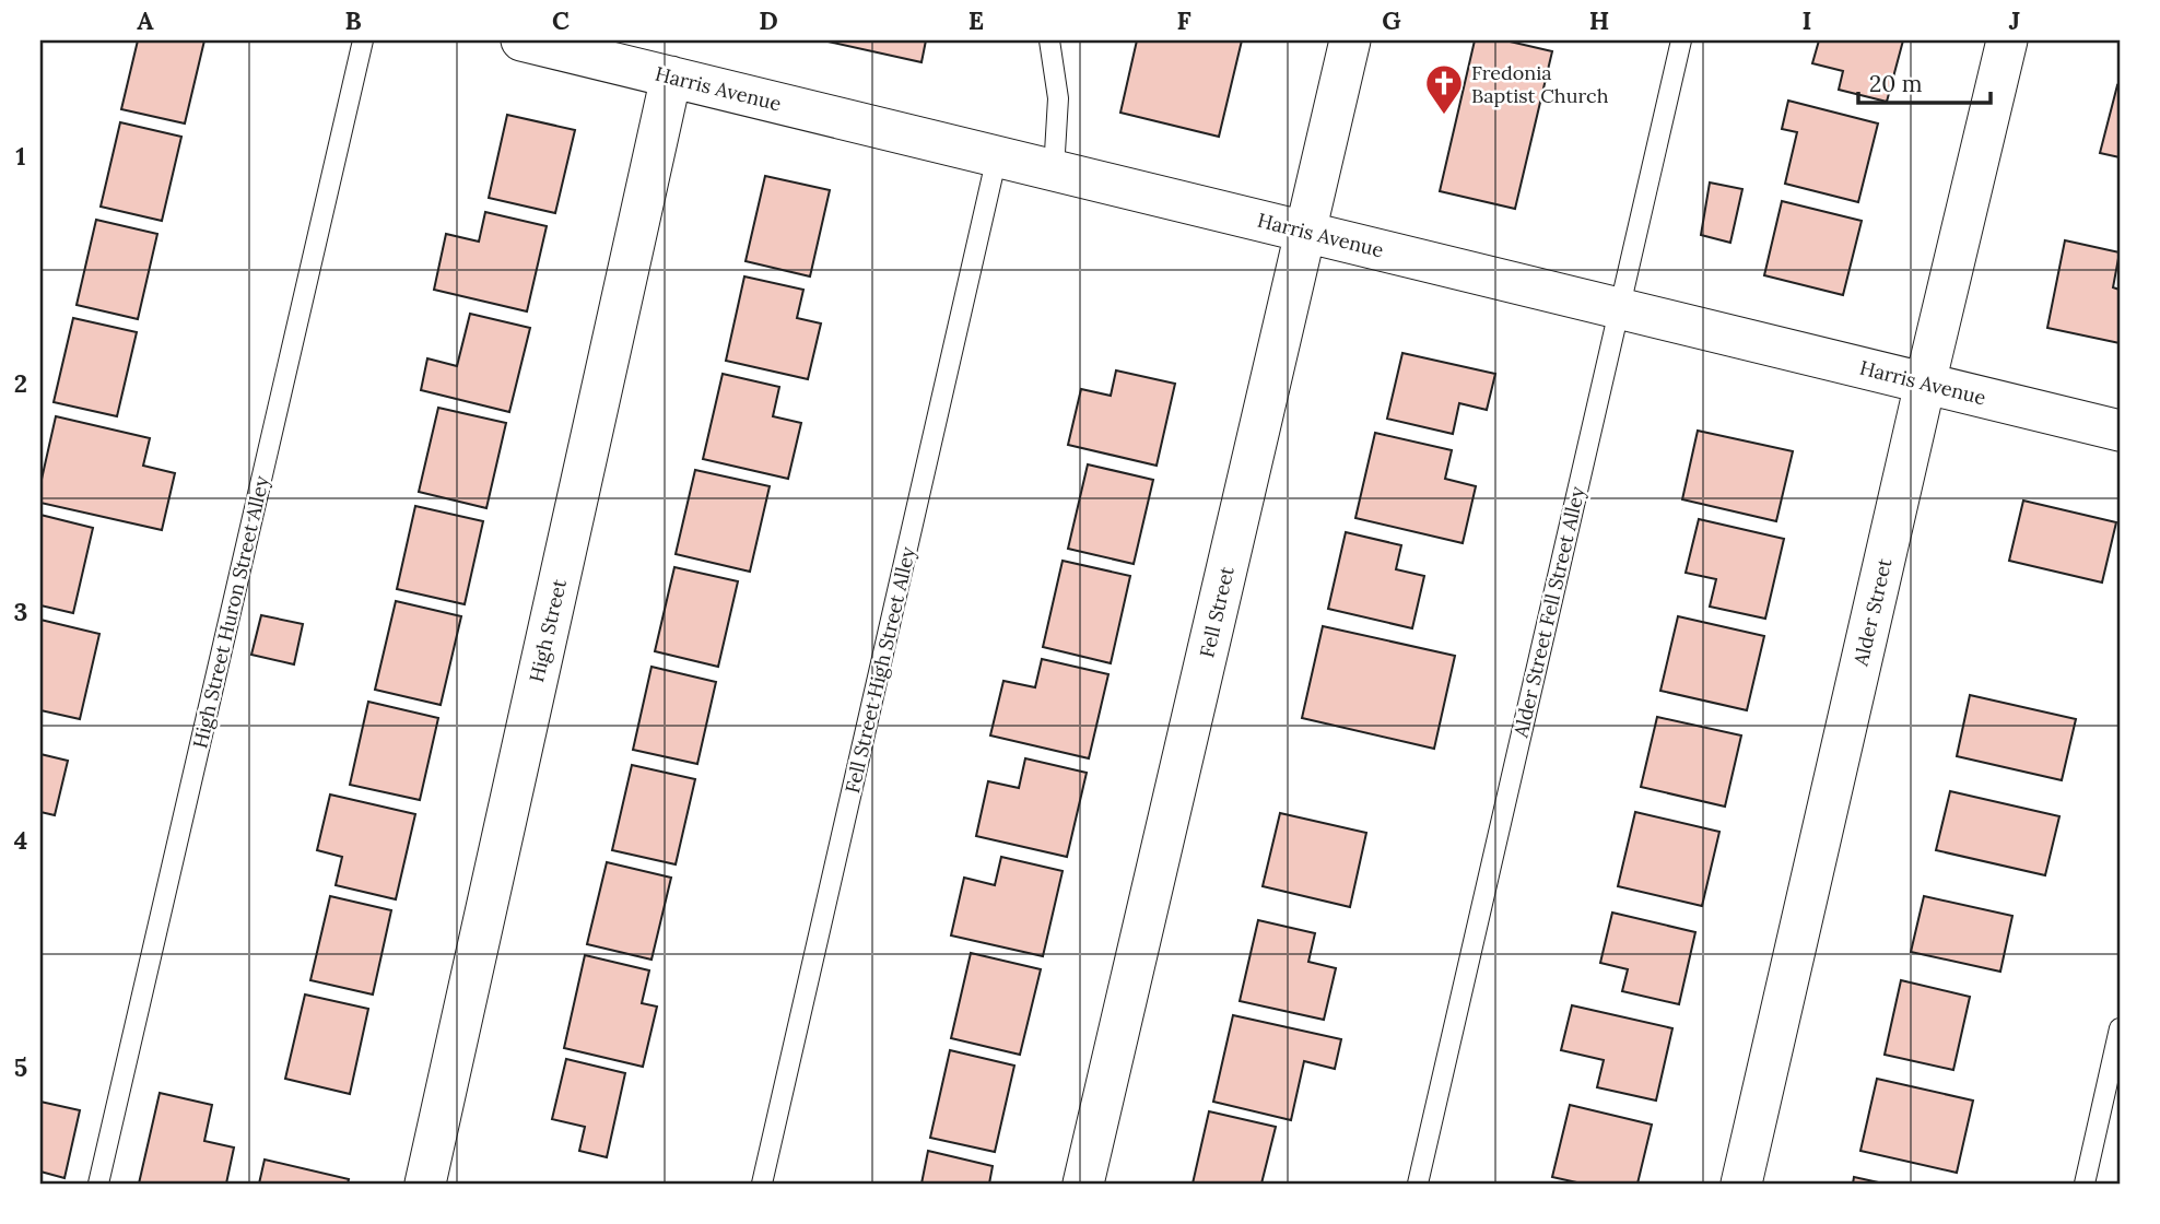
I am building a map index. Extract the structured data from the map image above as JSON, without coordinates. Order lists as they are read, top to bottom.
{
  "streets": {
    "street": [
      "Harris Avenue",
      "Fell Street",
      "Alder Street",
      "High Street"
    ],
    "lane": ["High Street Huron Street Alley", "Alder Street Fell Street Alley", "Fell Street High Street Alley"]
  },
  "crossings": [
    ["Harris Avenue", "Fell Street"],
    ["Harris Avenue", "Alder Street Fell Street Alley"],
    ["Harris Avenue", "Alder Street"],
    ["Harris Avenue", "High Street"],
    ["Harris Avenue", "Fell Street High Street Alley"]
  ],
  "places": {
    "church": ["Fredonia Baptist Church"]
  },
  "scale_bar": "20 m",
  "grid": {
    "columns": [
      "A",
      "B",
      "C",
      "D",
      "E",
      "F",
      "G",
      "H",
      "I",
      "J"
    ],
    "rows": [
      "1",
      "2",
      "3",
      "4",
      "5"
    ]
  }
}
